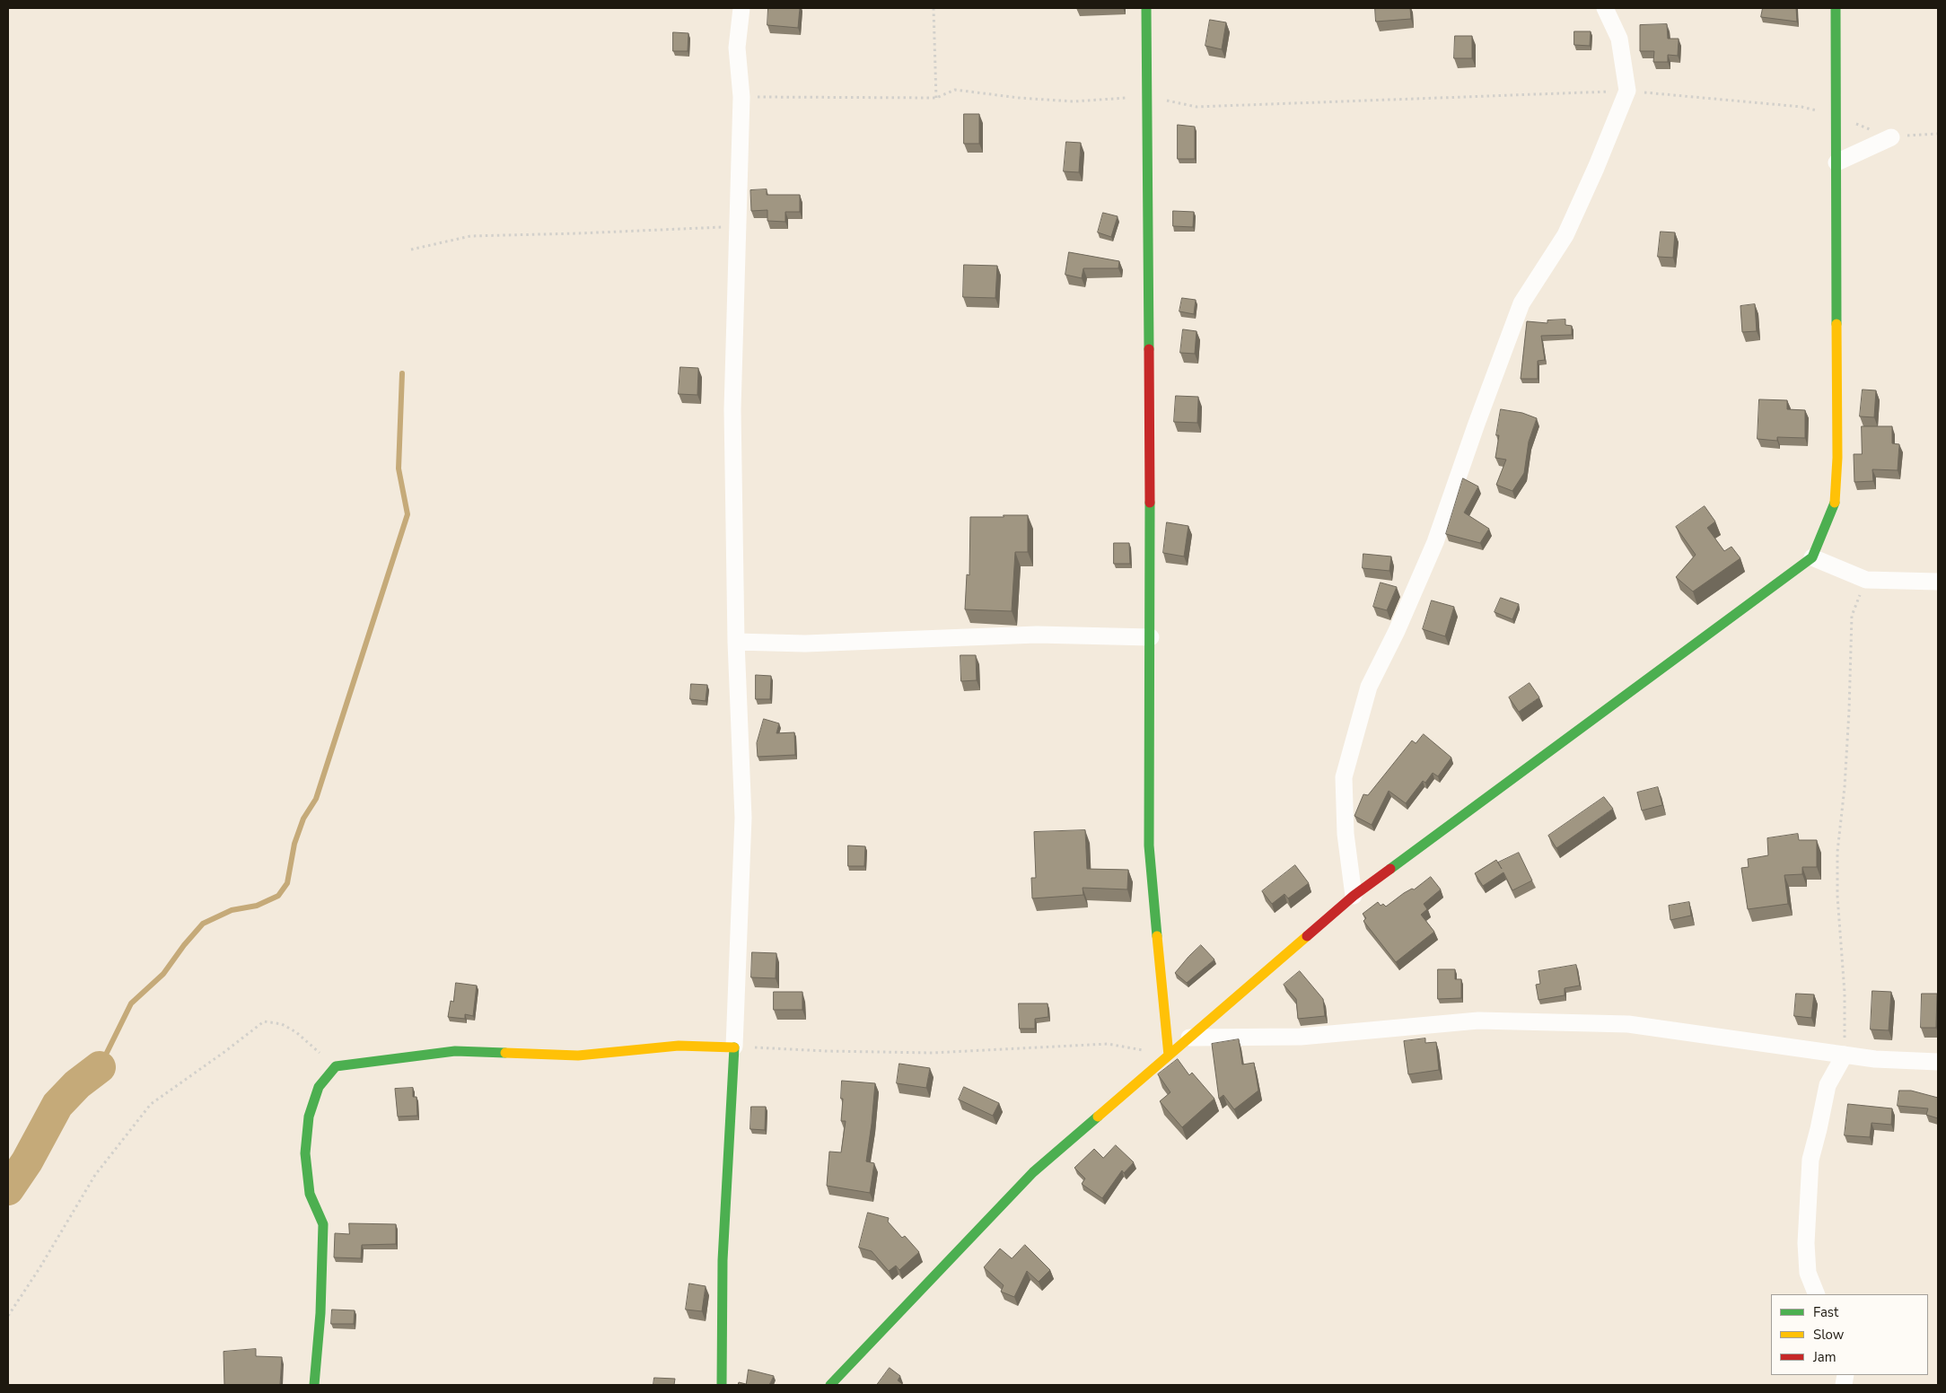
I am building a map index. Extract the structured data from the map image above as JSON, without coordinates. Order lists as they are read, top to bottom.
{
  "legend": ["Fast", "Slow", "Jam"]
}
